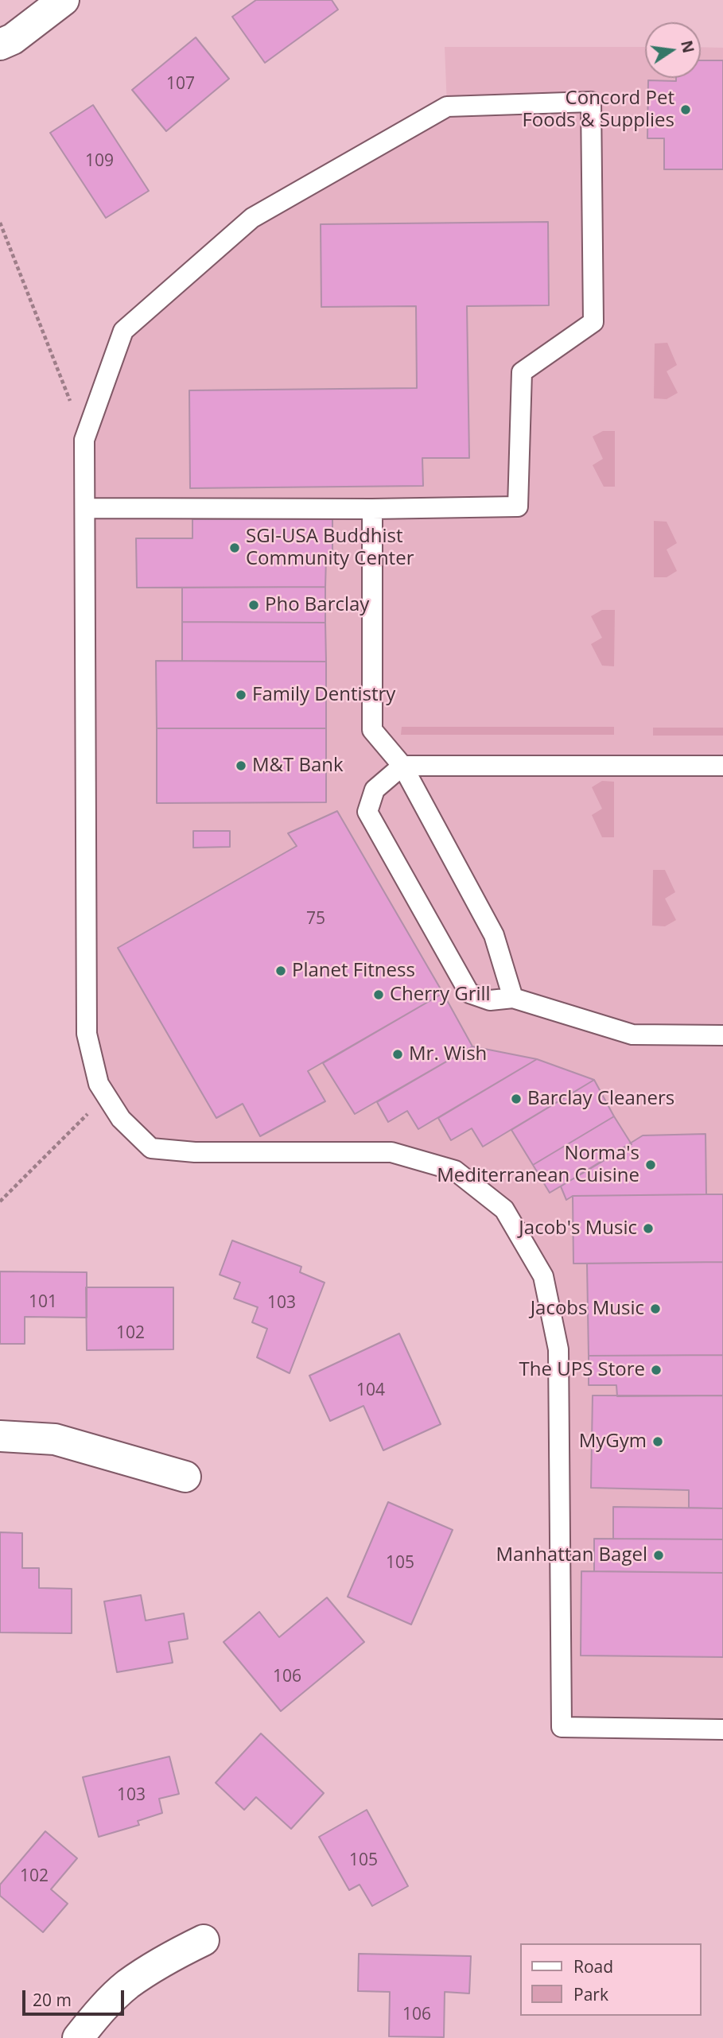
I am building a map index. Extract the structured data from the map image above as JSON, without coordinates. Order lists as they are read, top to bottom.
{
  "places": [
    "Concord Pet Foods & Supplies",
    "SGI-USA Buddhist Community Center",
    "Pho Barclay",
    "Family Dentistry",
    "M&T Bank",
    "Planet Fitness",
    "Cherry Grill",
    "Mr. Wish",
    "Barclay Cleaners",
    "Norma's Mediterranean Cuisine",
    "Jacob's Music",
    "Jacobs Music",
    "The UPS Store",
    "MyGym",
    "Manhattan Bagel"
  ],
  "house_numbers": [
    "107",
    "109",
    "75",
    "101",
    "103",
    "102",
    "104",
    "105",
    "106",
    "103",
    "105",
    "102",
    "106"
  ],
  "legend": ["Road", "Park"],
  "scale_bar": "20 m",
  "north": "right"
}
